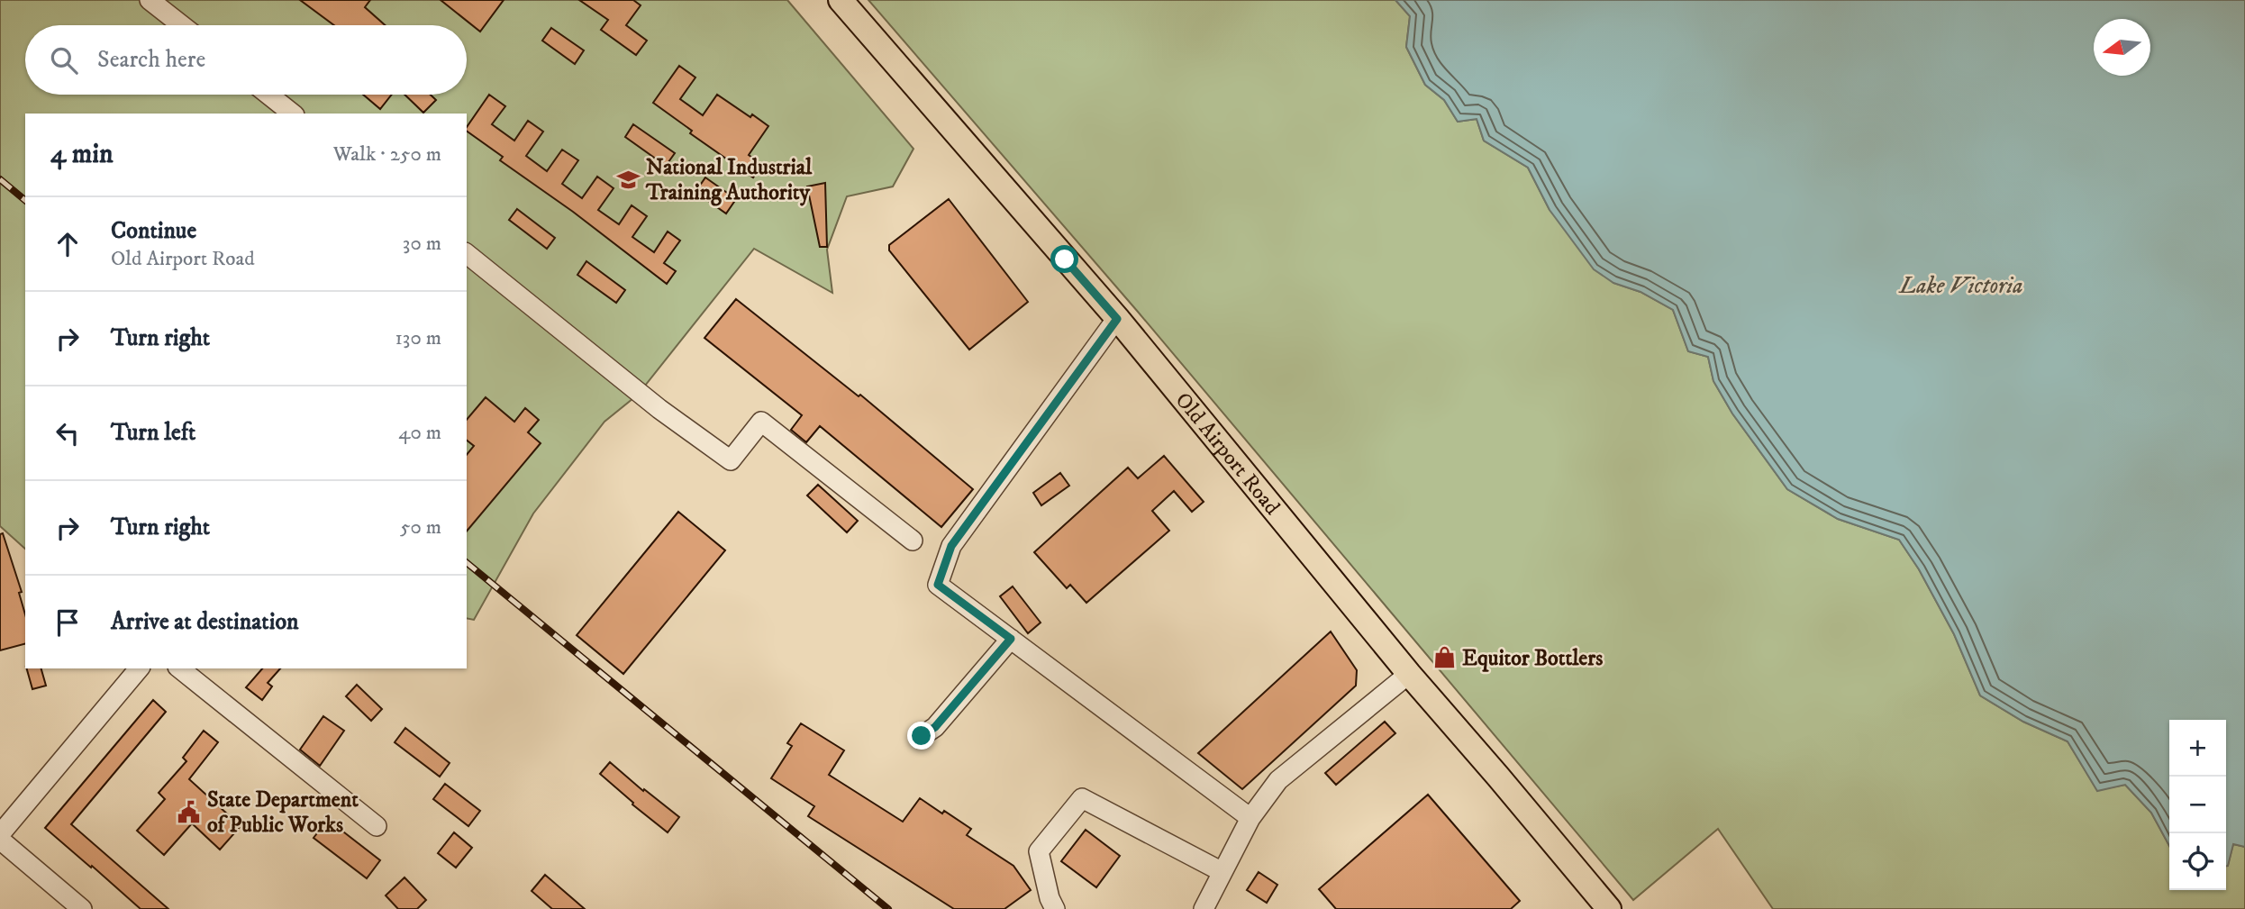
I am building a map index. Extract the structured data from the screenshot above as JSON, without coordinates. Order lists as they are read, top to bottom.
{
  "streets": {
    "main road": ["Old Airport Road"]
  },
  "water": ["Lake Victoria"],
  "places": {
    "school or university": ["National Industrial Training Authority"],
    "shop": ["Equitor Bottlers"],
    "public building": ["State Department of Public Works"]
  },
  "north": "left",
  "page": {
    "search": "Search here",
    "heading": ["4 min", "Walk · 250 m"],
    "list": [
      ["Continue", "Old Airport Road", "30 m"],
      ["Turn right", "130 m"],
      ["Turn left", "40 m"],
      ["Turn right", "50 m"],
      "Arrive at destination"
    ],
    "map_buttons": ["+", "−"]
  }
}
